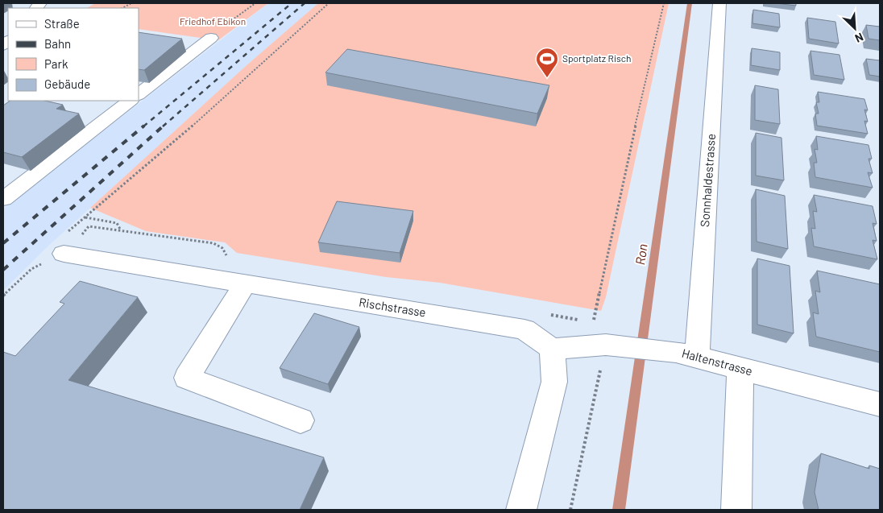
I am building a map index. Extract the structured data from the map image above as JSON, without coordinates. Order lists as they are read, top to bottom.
{
  "streets": {
    "street": ["Sonnhaldestrasse", "Rischstrasse", "Haltenstrasse"]
  },
  "crossings": [
    ["Sonnhaldestrasse", "Haltenstrasse"],
    ["Rischstrasse", "Haltenstrasse"]
  ],
  "water": ["Ron"],
  "parks": ["Friedhof Ebikon"],
  "places": {
    "sports": ["Sportplatz Risch"]
  },
  "legend": [
    "Straße",
    "Bahn",
    "Park",
    "Gebäude"
  ],
  "north": "bottom right"
}
